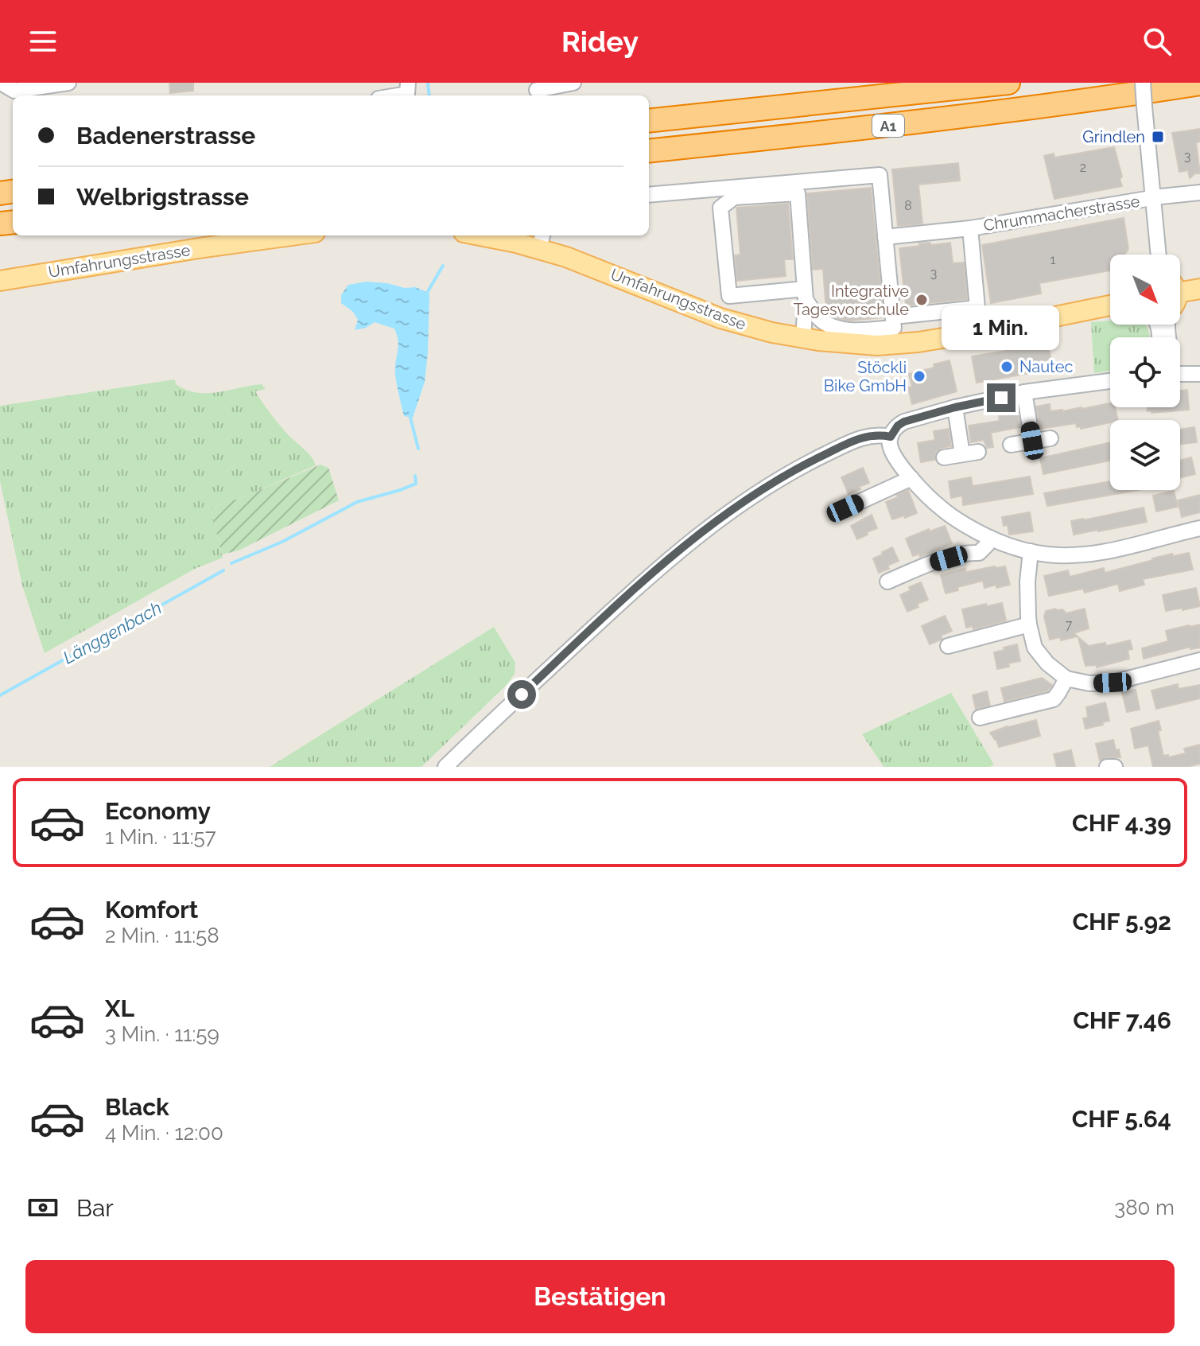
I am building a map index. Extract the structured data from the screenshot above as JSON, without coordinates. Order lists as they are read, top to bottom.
{
  "streets": {
    "highway": ["A1"],
    "main road": ["Umfahrungsstrasse"],
    "street": ["Chrummacherstrasse"]
  },
  "water": ["Länggenbach"],
  "places": {
    "transit": ["Grindlen"],
    "other": ["Integrative Tagesvorschule", "Nautec", "Stöckli Bike GmbH"]
  },
  "house_numbers": [
    "3",
    "2",
    "8",
    "1",
    "3",
    "7"
  ],
  "north": "bottom right",
  "page": {
    "header": "Ridey",
    "banner": ["Badenerstrasse", "Welbrigstrasse"],
    "bubble": "1 Min.",
    "list": [
      {
        "name": "Economy",
        "note": "1 Min. · 11:57",
        "value": "CHF 4.39"
      },
      {
        "name": "Komfort",
        "note": "2 Min. · 11:58",
        "value": "CHF 5.92"
      },
      {
        "name": "XL",
        "note": "3 Min. · 11:59",
        "value": "CHF 7.46"
      },
      {
        "name": "Black",
        "note": "4 Min. · 12:00",
        "value": "CHF 5.64"
      }
    ],
    "pay": ["Bar", "380 m"],
    "buttons": "Bestätigen"
  }
}
